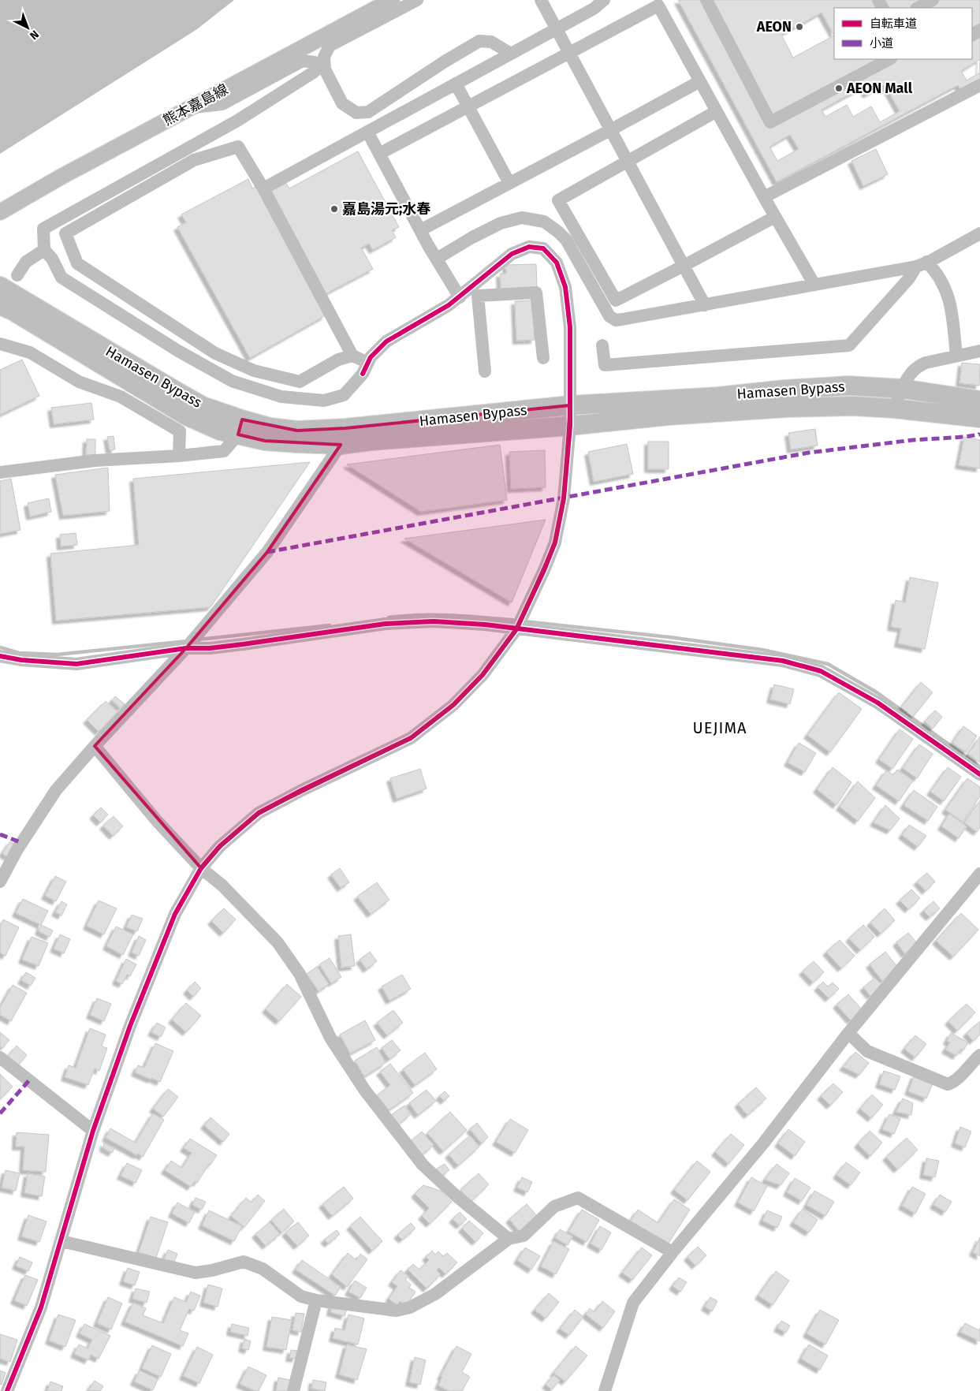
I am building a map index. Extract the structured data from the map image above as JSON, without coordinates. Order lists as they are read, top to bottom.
{
  "streets": {
    "highway": ["Hamasen Bypass"],
    "main road": ["熊本嘉島線"]
  },
  "districts": ["UEJIMA"],
  "places": ["AEON", "AEON Mall", "嘉島湯元;水春"],
  "legend": ["自転車道", "小道"],
  "north": "bottom right"
}
